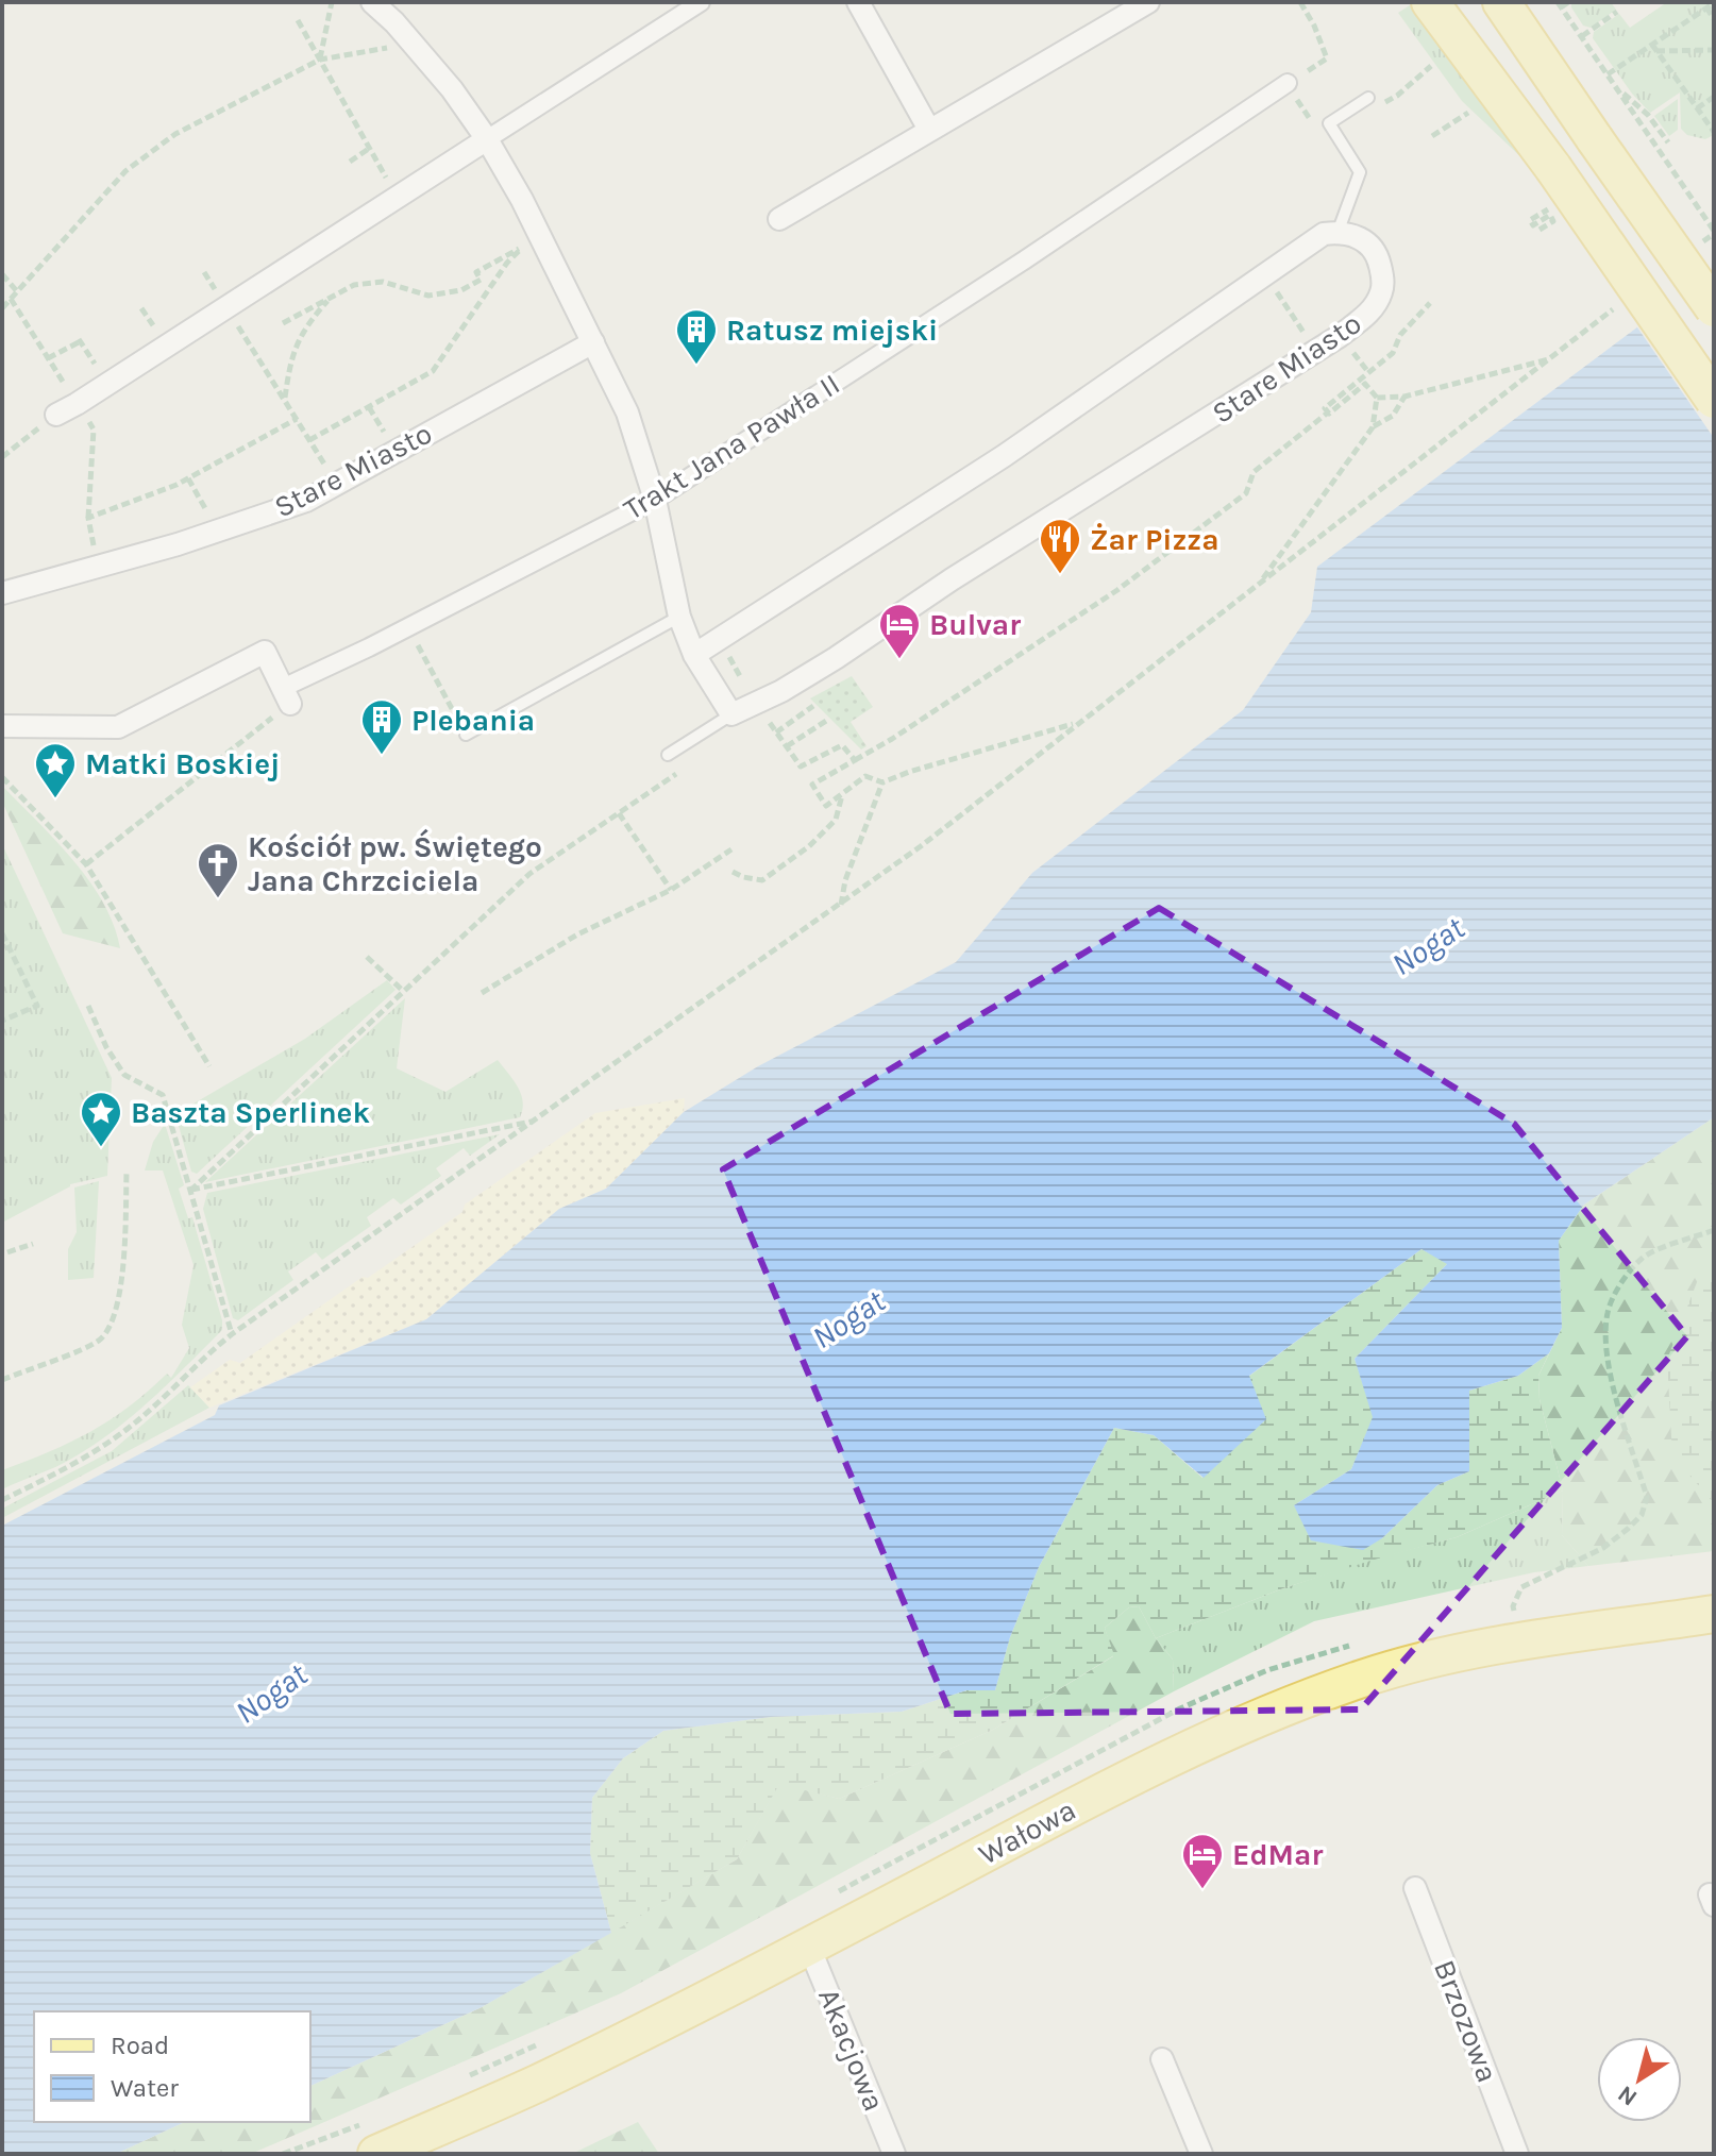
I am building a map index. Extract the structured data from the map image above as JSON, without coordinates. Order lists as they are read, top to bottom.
{
  "streets": {
    "main road": ["Wałowa"],
    "street": [
      "Stare Miasto",
      "Trakt Jana Pawła II",
      "Brzozowa",
      "Akacjowa"
    ]
  },
  "crossings": [
    ["Wałowa", "Akacjowa"]
  ],
  "water": ["Nogat"],
  "places": {
    "building": ["Ratusz miejski", "Plebania"],
    "restaurant": ["Żar Pizza"],
    "hotel": ["Bulvar", "EdMar"],
    "place": ["Matki Boskiej", "Baszta Sperlinek"],
    "church": ["Kościół pw. Świętego Jana Chrzciciela"]
  },
  "legend": ["Road", "Water"],
  "north": "bottom left"
}
